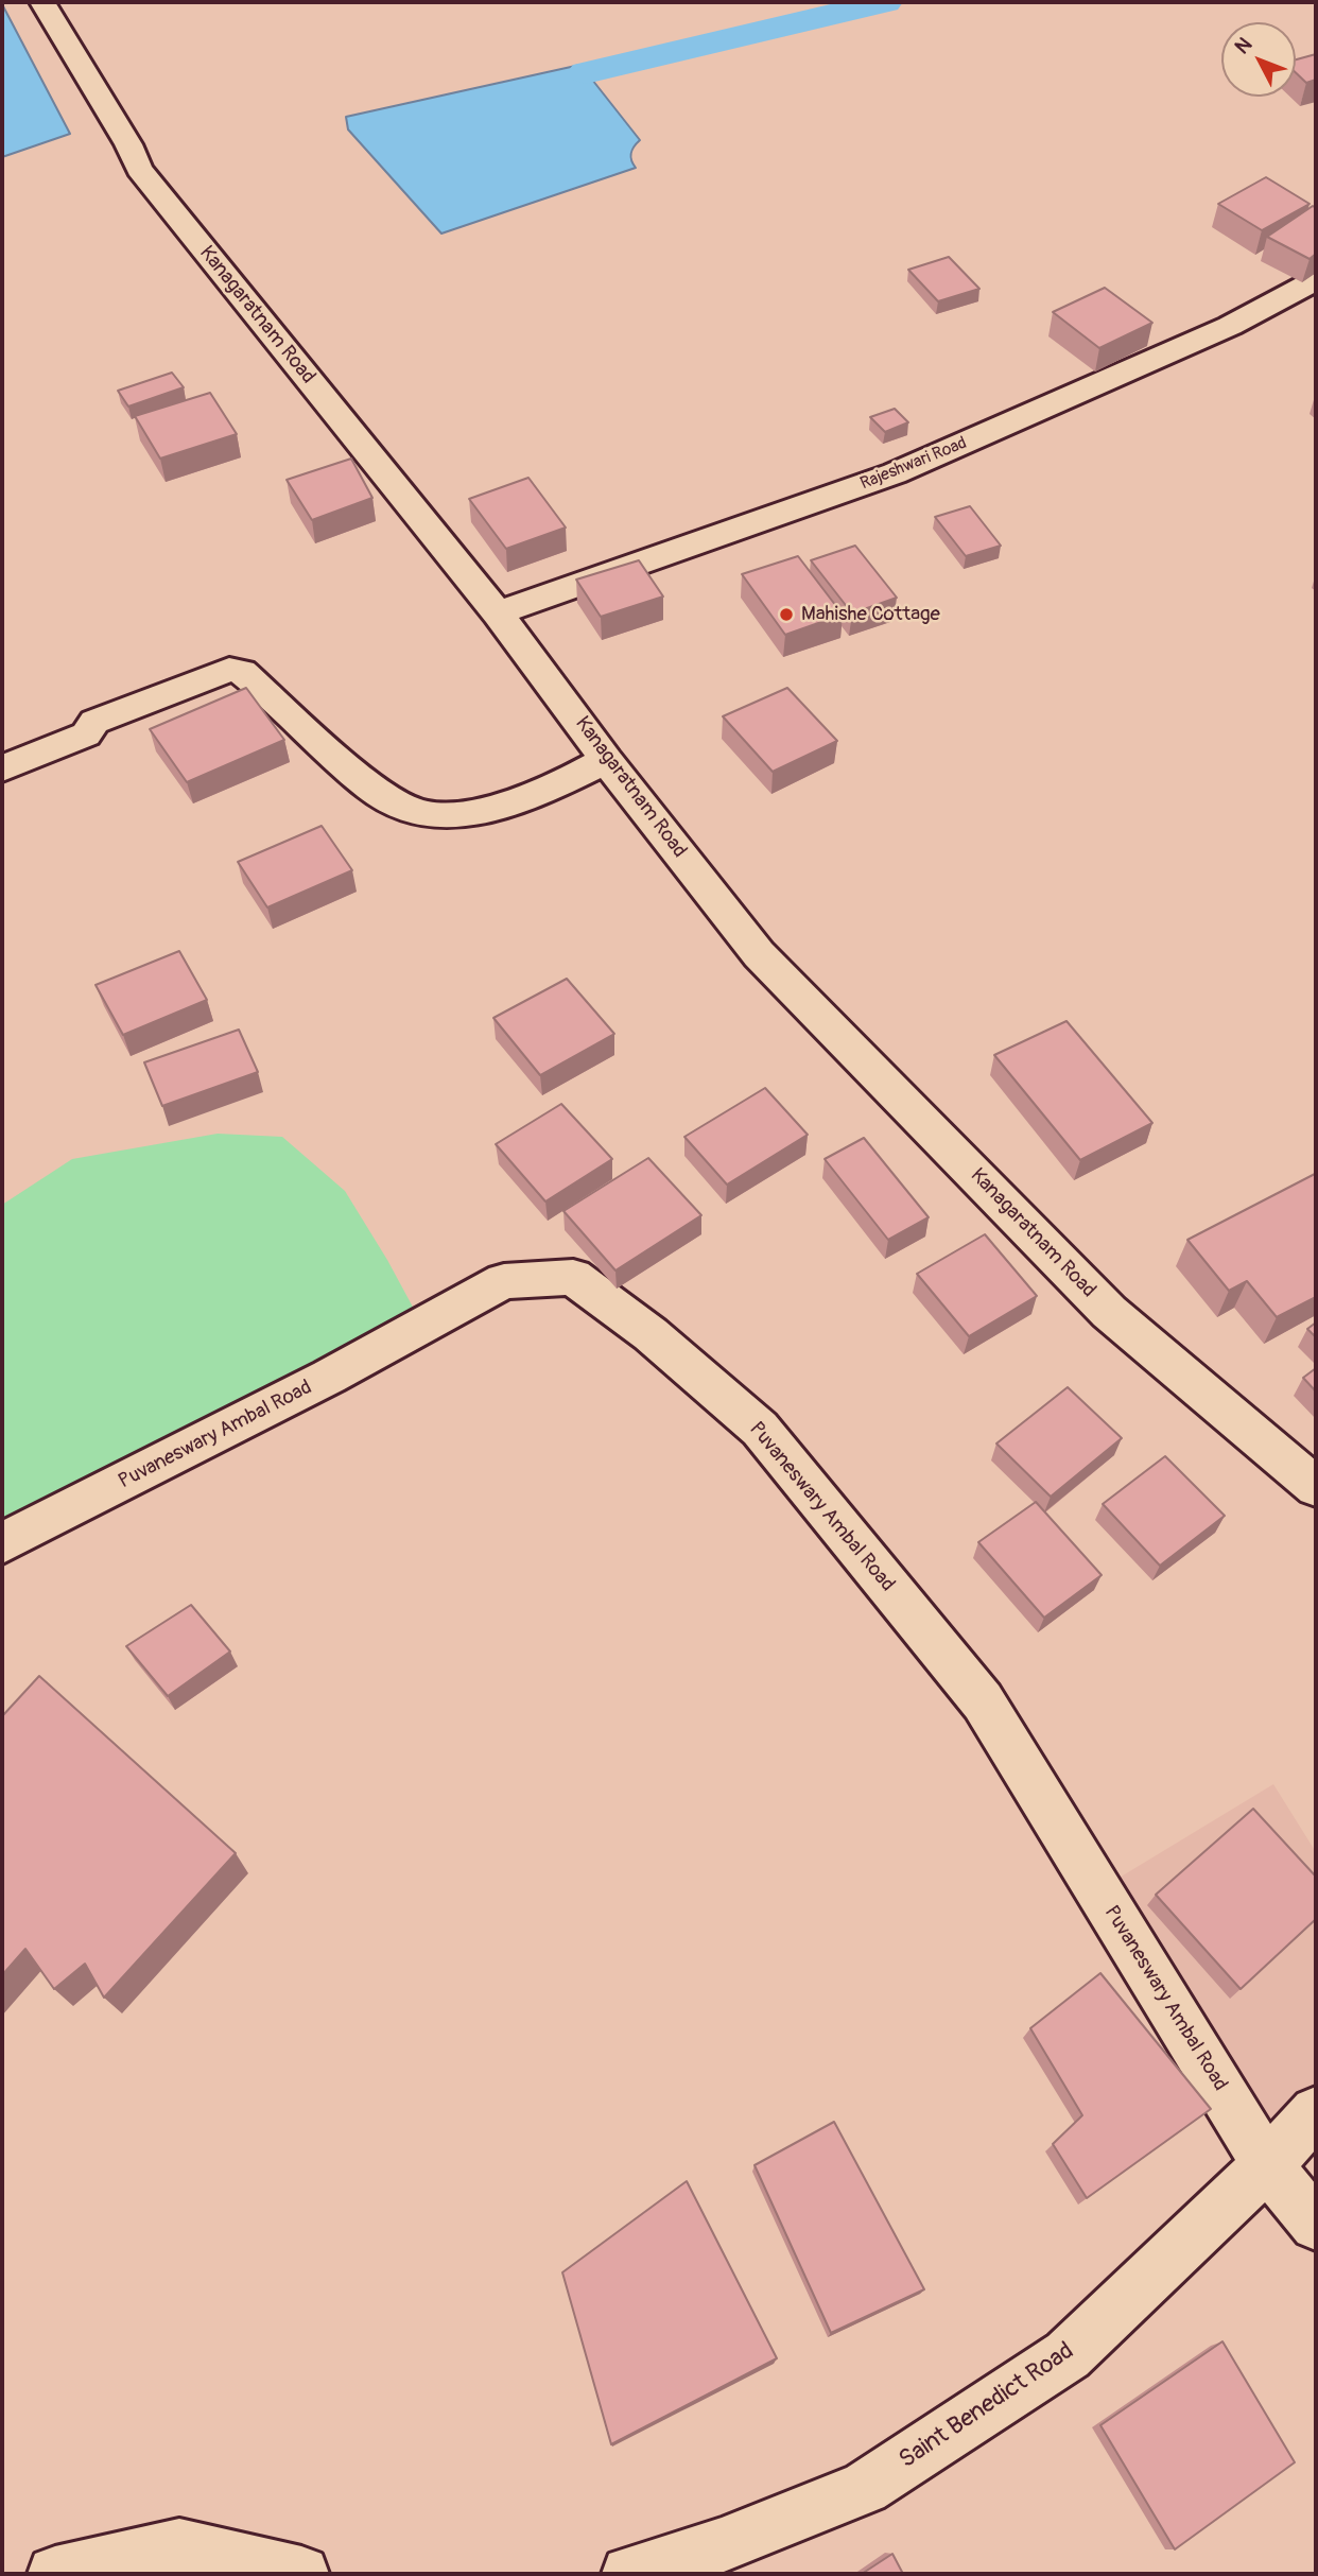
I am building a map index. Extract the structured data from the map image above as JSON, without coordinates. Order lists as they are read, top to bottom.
{
  "streets": {
    "street": [
      "Kanagaratnam Road",
      "Rajeshwari Road",
      "Puvaneswary Ambal Road",
      "Saint Benedict Road"
    ]
  },
  "crossings": [
    ["Kanagaratnam Road", "Rajeshwari Road"],
    ["Puvaneswary Ambal Road", "Saint Benedict Road"]
  ],
  "places": ["Mahishe Cottage"],
  "north": "top left"
}
